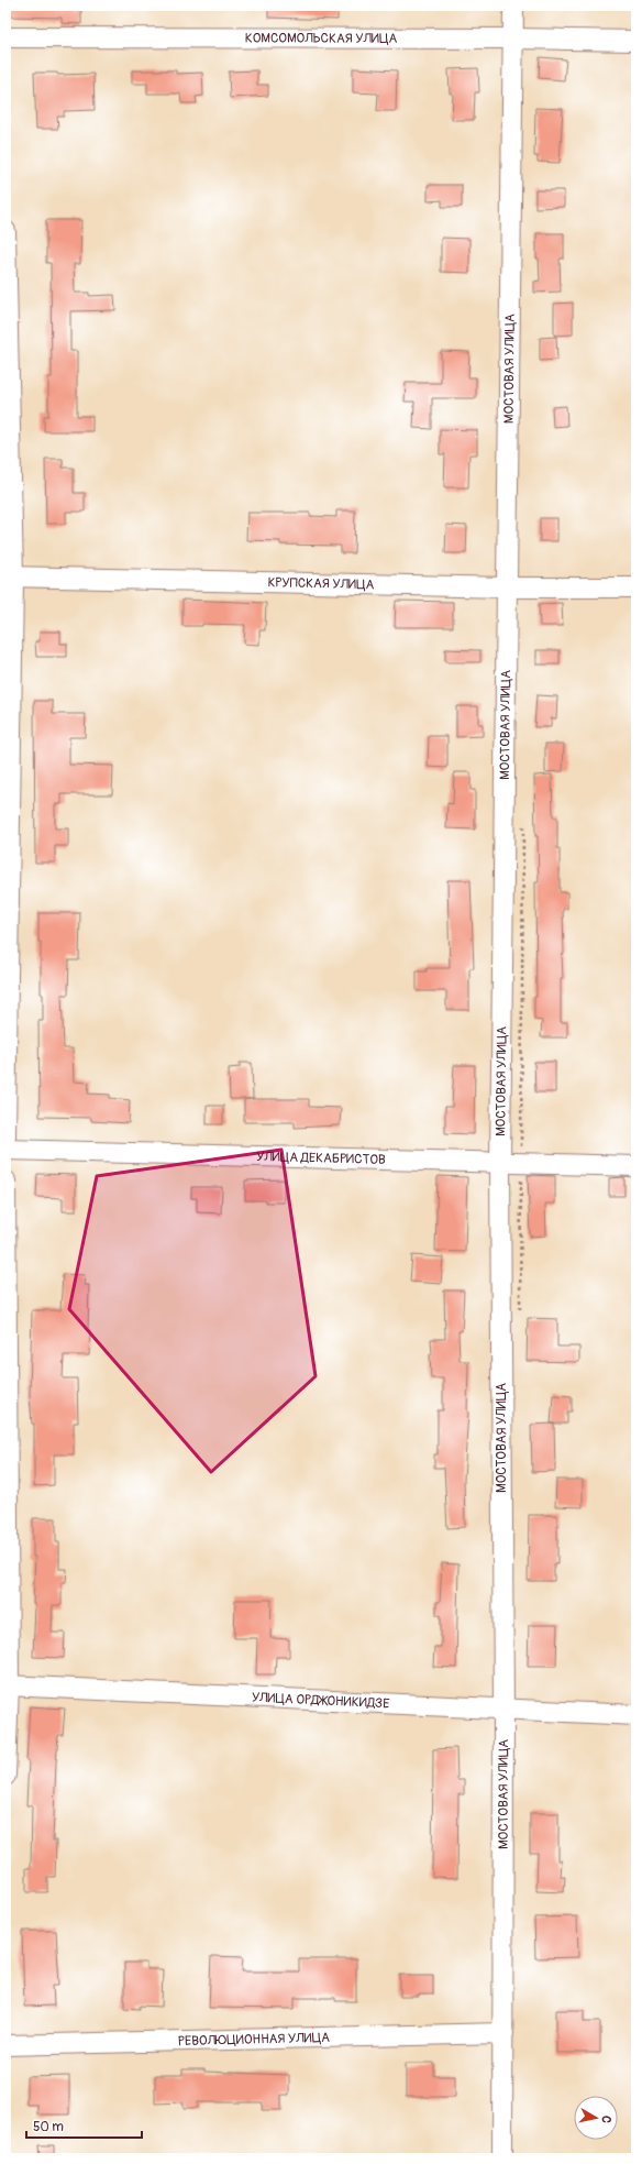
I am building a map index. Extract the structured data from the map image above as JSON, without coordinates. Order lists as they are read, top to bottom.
{
  "streets": {
    "street": [
      "КОМСОМОЛЬСКАЯ УЛИЦА",
      "МОСТОВАЯ УЛИЦА",
      "КРУПСКАЯ УЛИЦА",
      "УЛИЦА ДЕКАБРИСТОВ",
      "УЛИЦА ОРДЖОНИКИДЗЕ",
      "РЕВОЛЮЦИОННАЯ УЛИЦА"
    ]
  },
  "crossings": [
    ["КОМСОМОЛЬСКАЯ УЛИЦА", "МОСТОВАЯ УЛИЦА"],
    ["МОСТОВАЯ УЛИЦА", "КРУПСКАЯ УЛИЦА"],
    ["МОСТОВАЯ УЛИЦА", "УЛИЦА ДЕКАБРИСТОВ"],
    ["МОСТОВАЯ УЛИЦА", "УЛИЦА ОРДЖОНИКИДЗЕ"],
    ["МОСТОВАЯ УЛИЦА", "РЕВОЛЮЦИОННАЯ УЛИЦА"]
  ],
  "scale_bar": "50 m",
  "north": "right"
}
